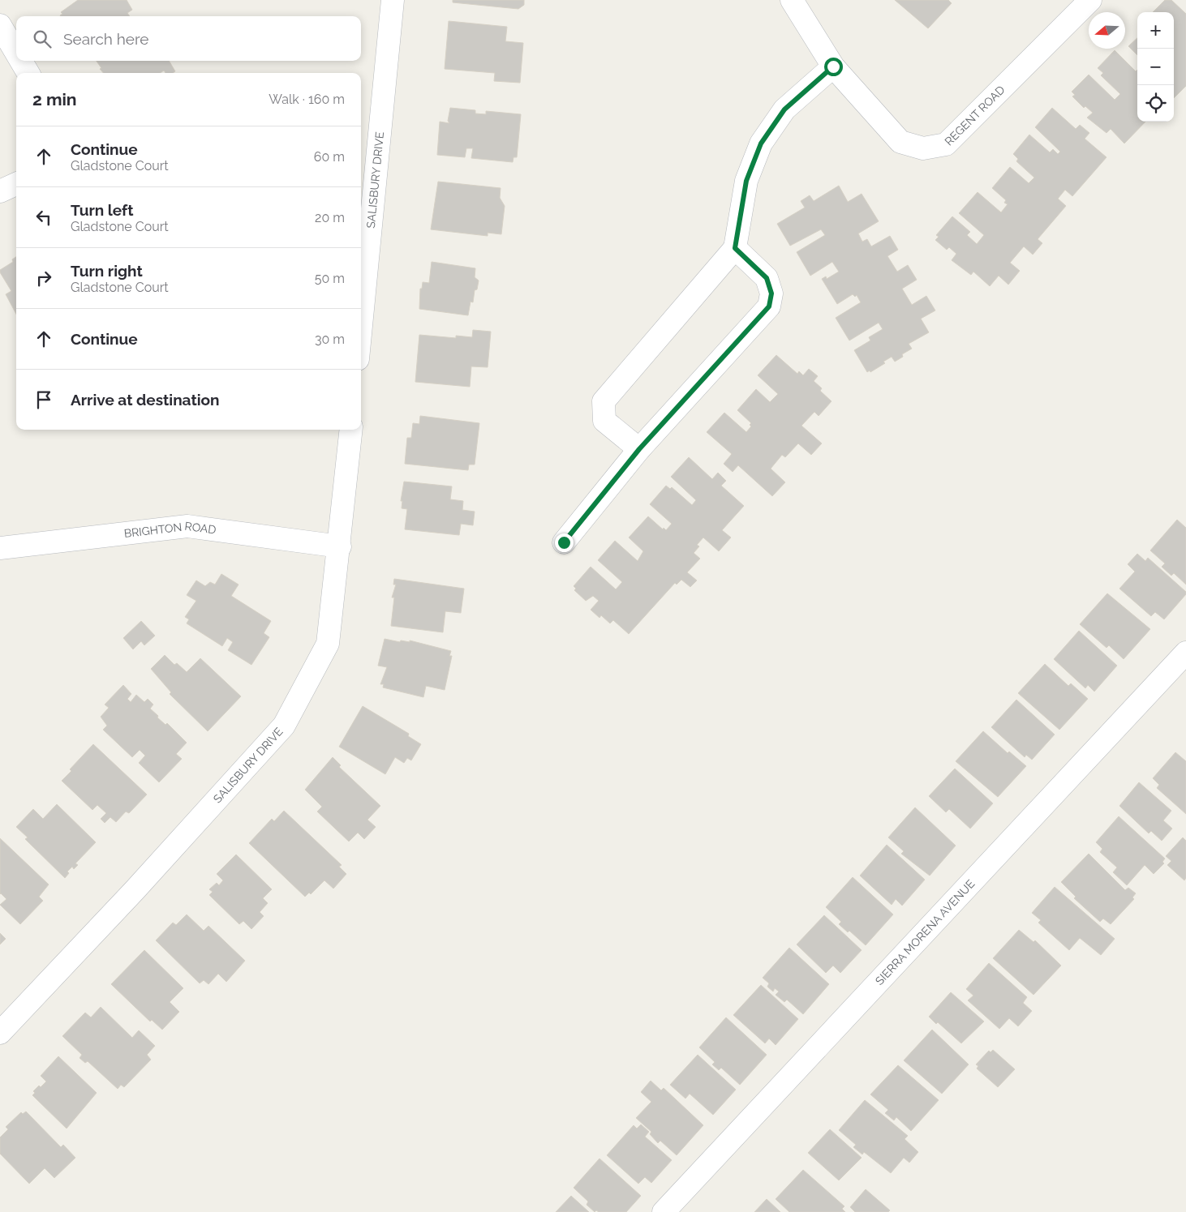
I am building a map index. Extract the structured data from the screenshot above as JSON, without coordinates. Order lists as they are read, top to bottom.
{
  "streets": {
    "street": [
      "REGENT ROAD",
      "SALISBURY DRIVE",
      "BRIGHTON ROAD",
      "SIERRA MORENA AVENUE"
    ]
  },
  "crossings": [
    ["SALISBURY DRIVE", "BRIGHTON ROAD"]
  ],
  "north": "left",
  "page": {
    "map_buttons": ["+", "−"],
    "search": "Search here",
    "heading": ["2 min", "Walk · 160 m"],
    "list": [
      ["Continue", "Gladstone Court", "60 m"],
      ["Turn left", "Gladstone Court", "20 m"],
      ["Turn right", "Gladstone Court", "50 m"],
      ["Continue", "30 m"],
      "Arrive at destination"
    ]
  }
}
